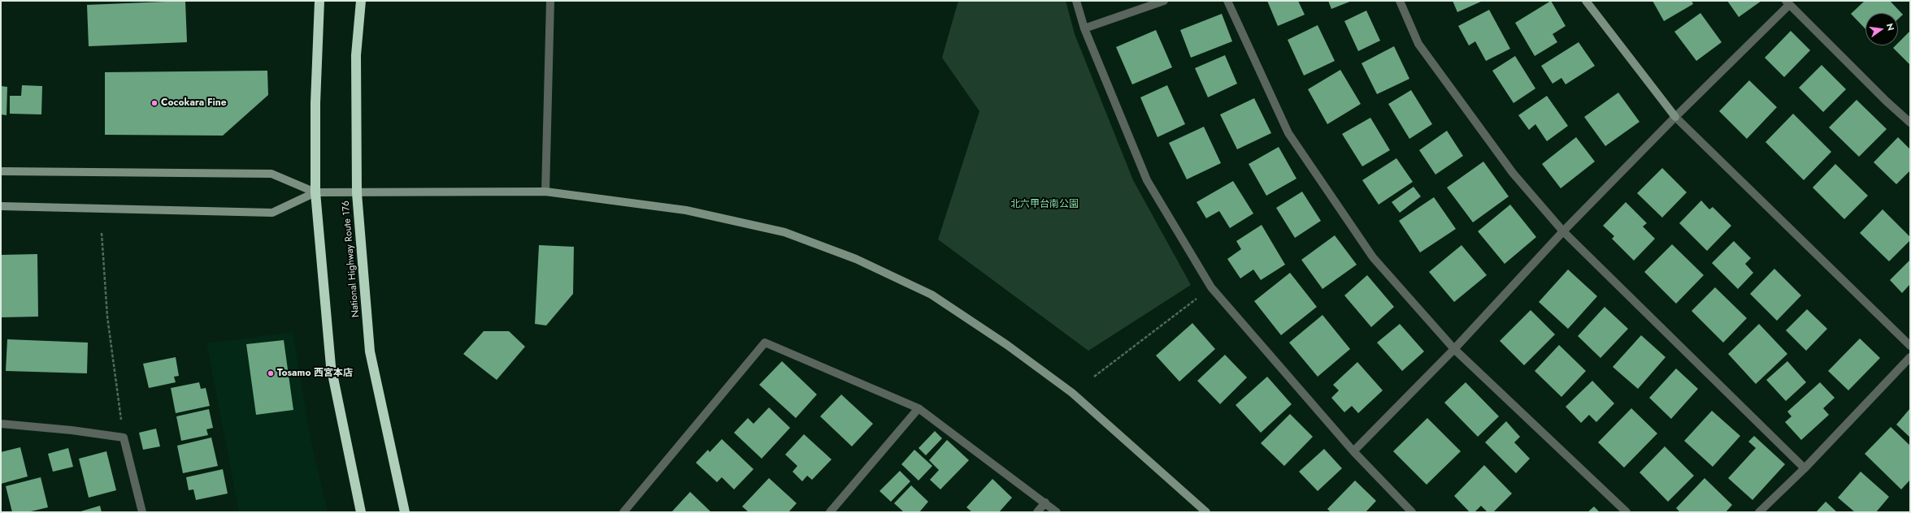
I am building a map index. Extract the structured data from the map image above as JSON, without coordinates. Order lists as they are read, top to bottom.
{
  "streets": {
    "highway": ["National Highway Route 176"]
  },
  "parks": ["北六甲台南公園"],
  "places": ["Cocokara Fine", "Tosamo 西宮本店"],
  "north": "right"
}
